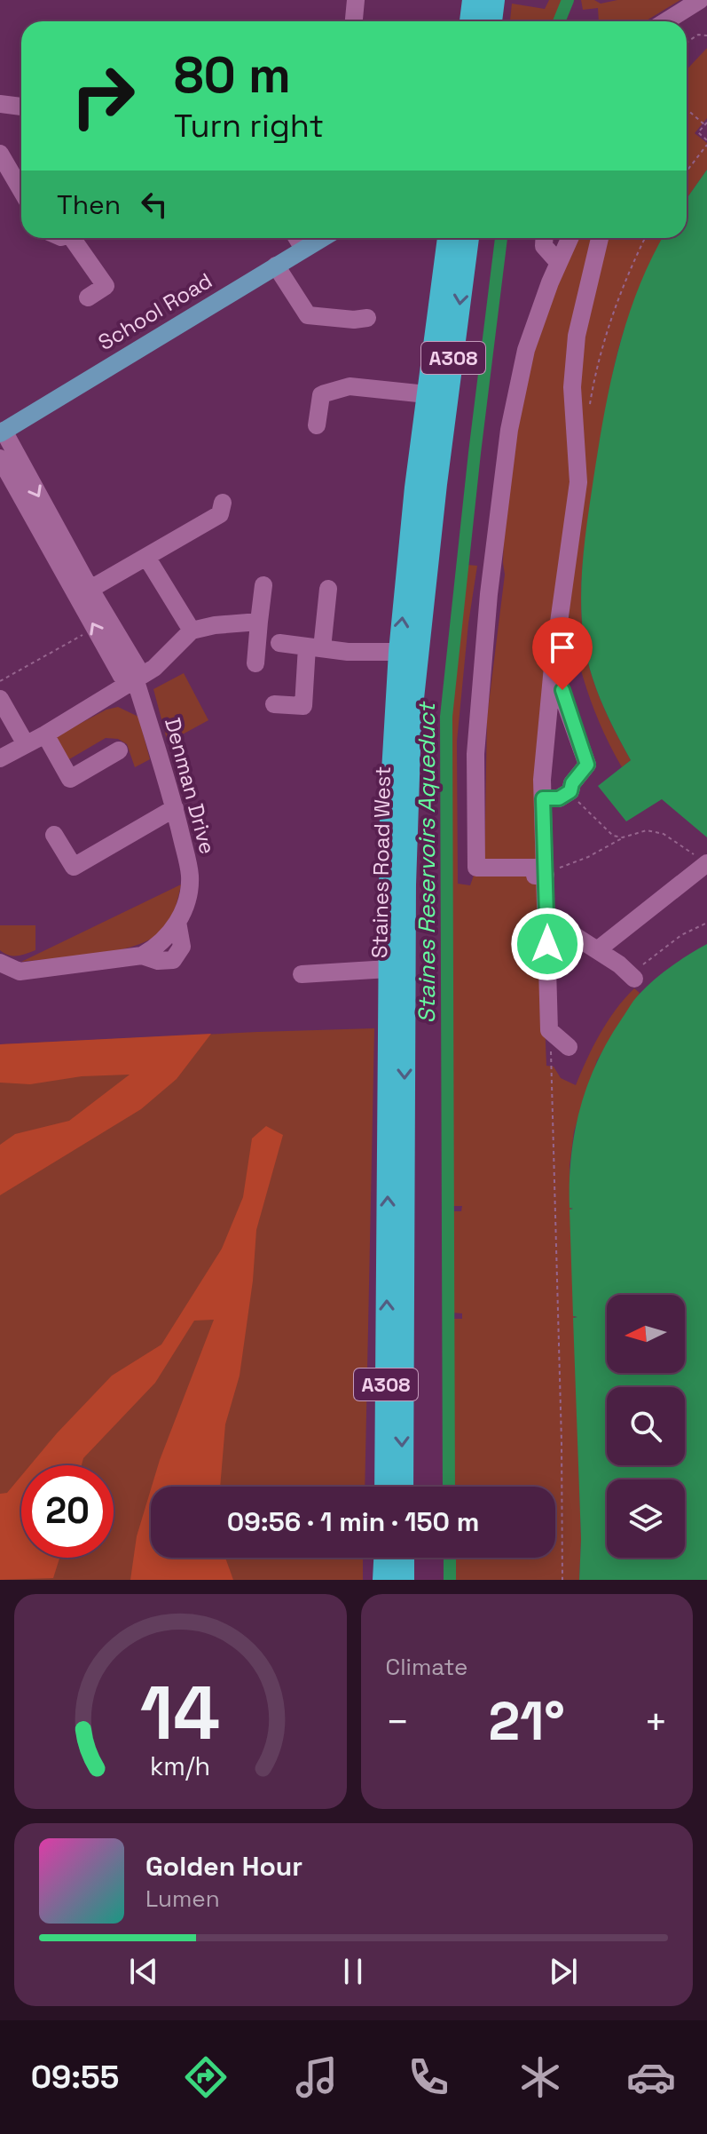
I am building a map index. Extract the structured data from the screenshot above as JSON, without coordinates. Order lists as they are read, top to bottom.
{
  "streets": {
    "highway": ["A308", "Staines Road West"],
    "main road": ["School Road"],
    "street": ["Denman Drive"]
  },
  "crossings": [
    ["School Road", "Denman Drive"]
  ],
  "water": ["Staines Reservoirs Aqueduct"],
  "north": "left",
  "page": {
    "turn": ["80 m", "Turn right"],
    "then": "Then",
    "limit": "20",
    "trip": "09:56 · 1 min · 150 m",
    "tile": "Climate",
    "heat": ["−", "21°", "+"],
    "song": ["Golden Hour", "Lumen"],
    "tabs": "09:55",
    "gauge": ["14", "km/h"]
  }
}
